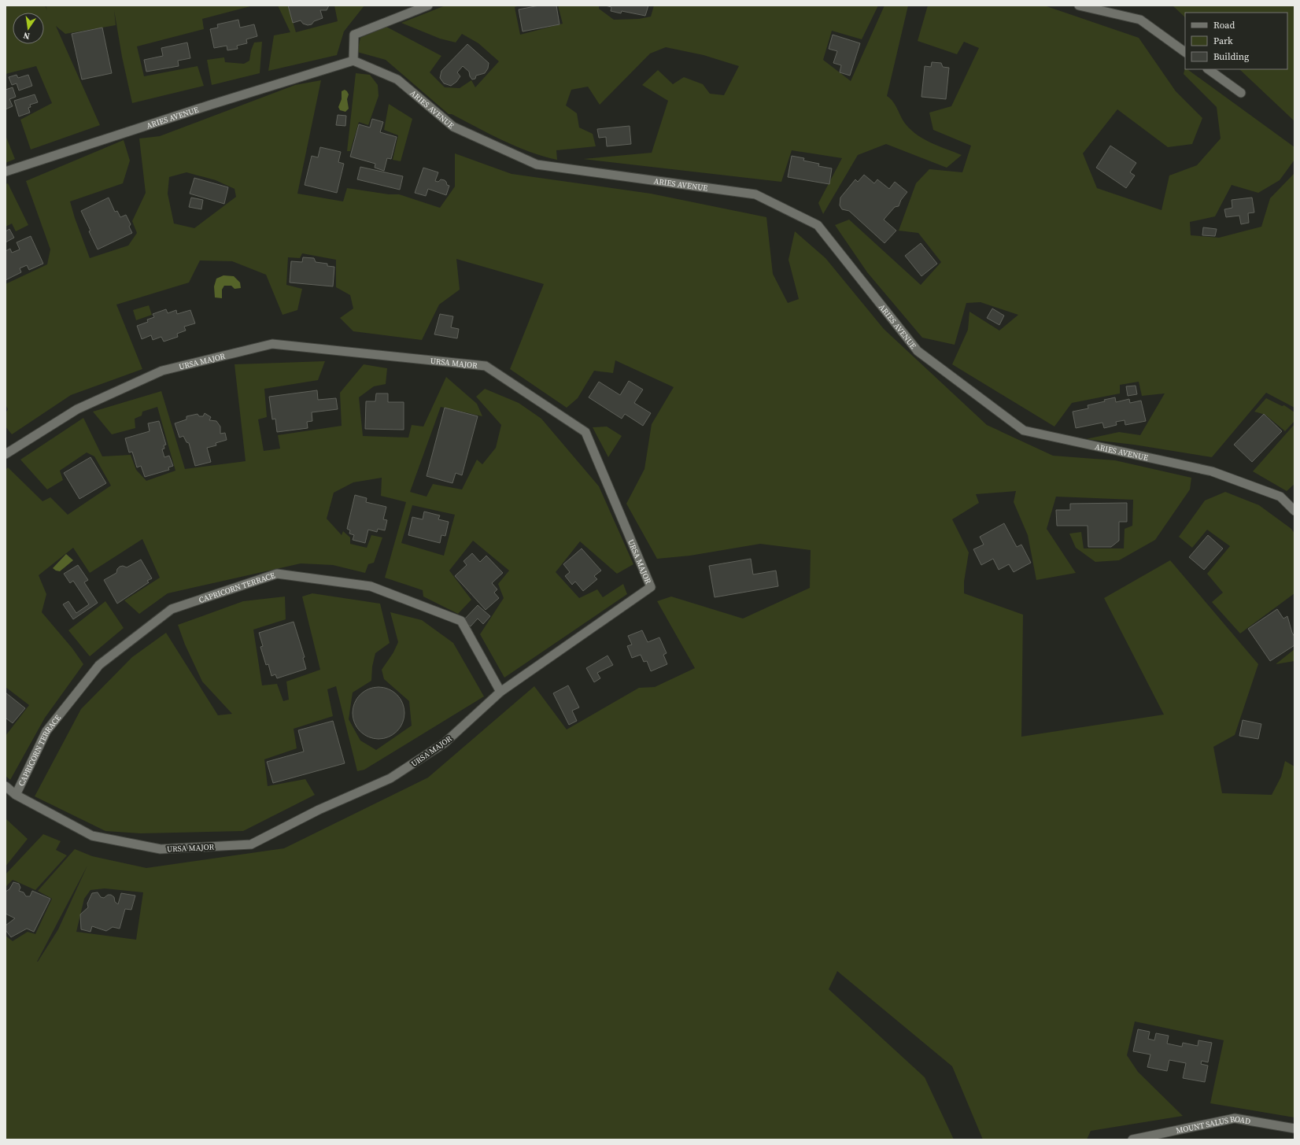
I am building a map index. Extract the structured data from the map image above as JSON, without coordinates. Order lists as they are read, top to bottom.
{
  "streets": {
    "street": [
      "ARIES AVENUE",
      "URSA MAJOR",
      "CAPRICORN TERRACE",
      "MOUNT SALUS ROAD"
    ]
  },
  "crossings": [
    ["URSA MAJOR", "CAPRICORN TERRACE"]
  ],
  "legend": ["Road", "Park", "Building"],
  "north": "bottom"
}
